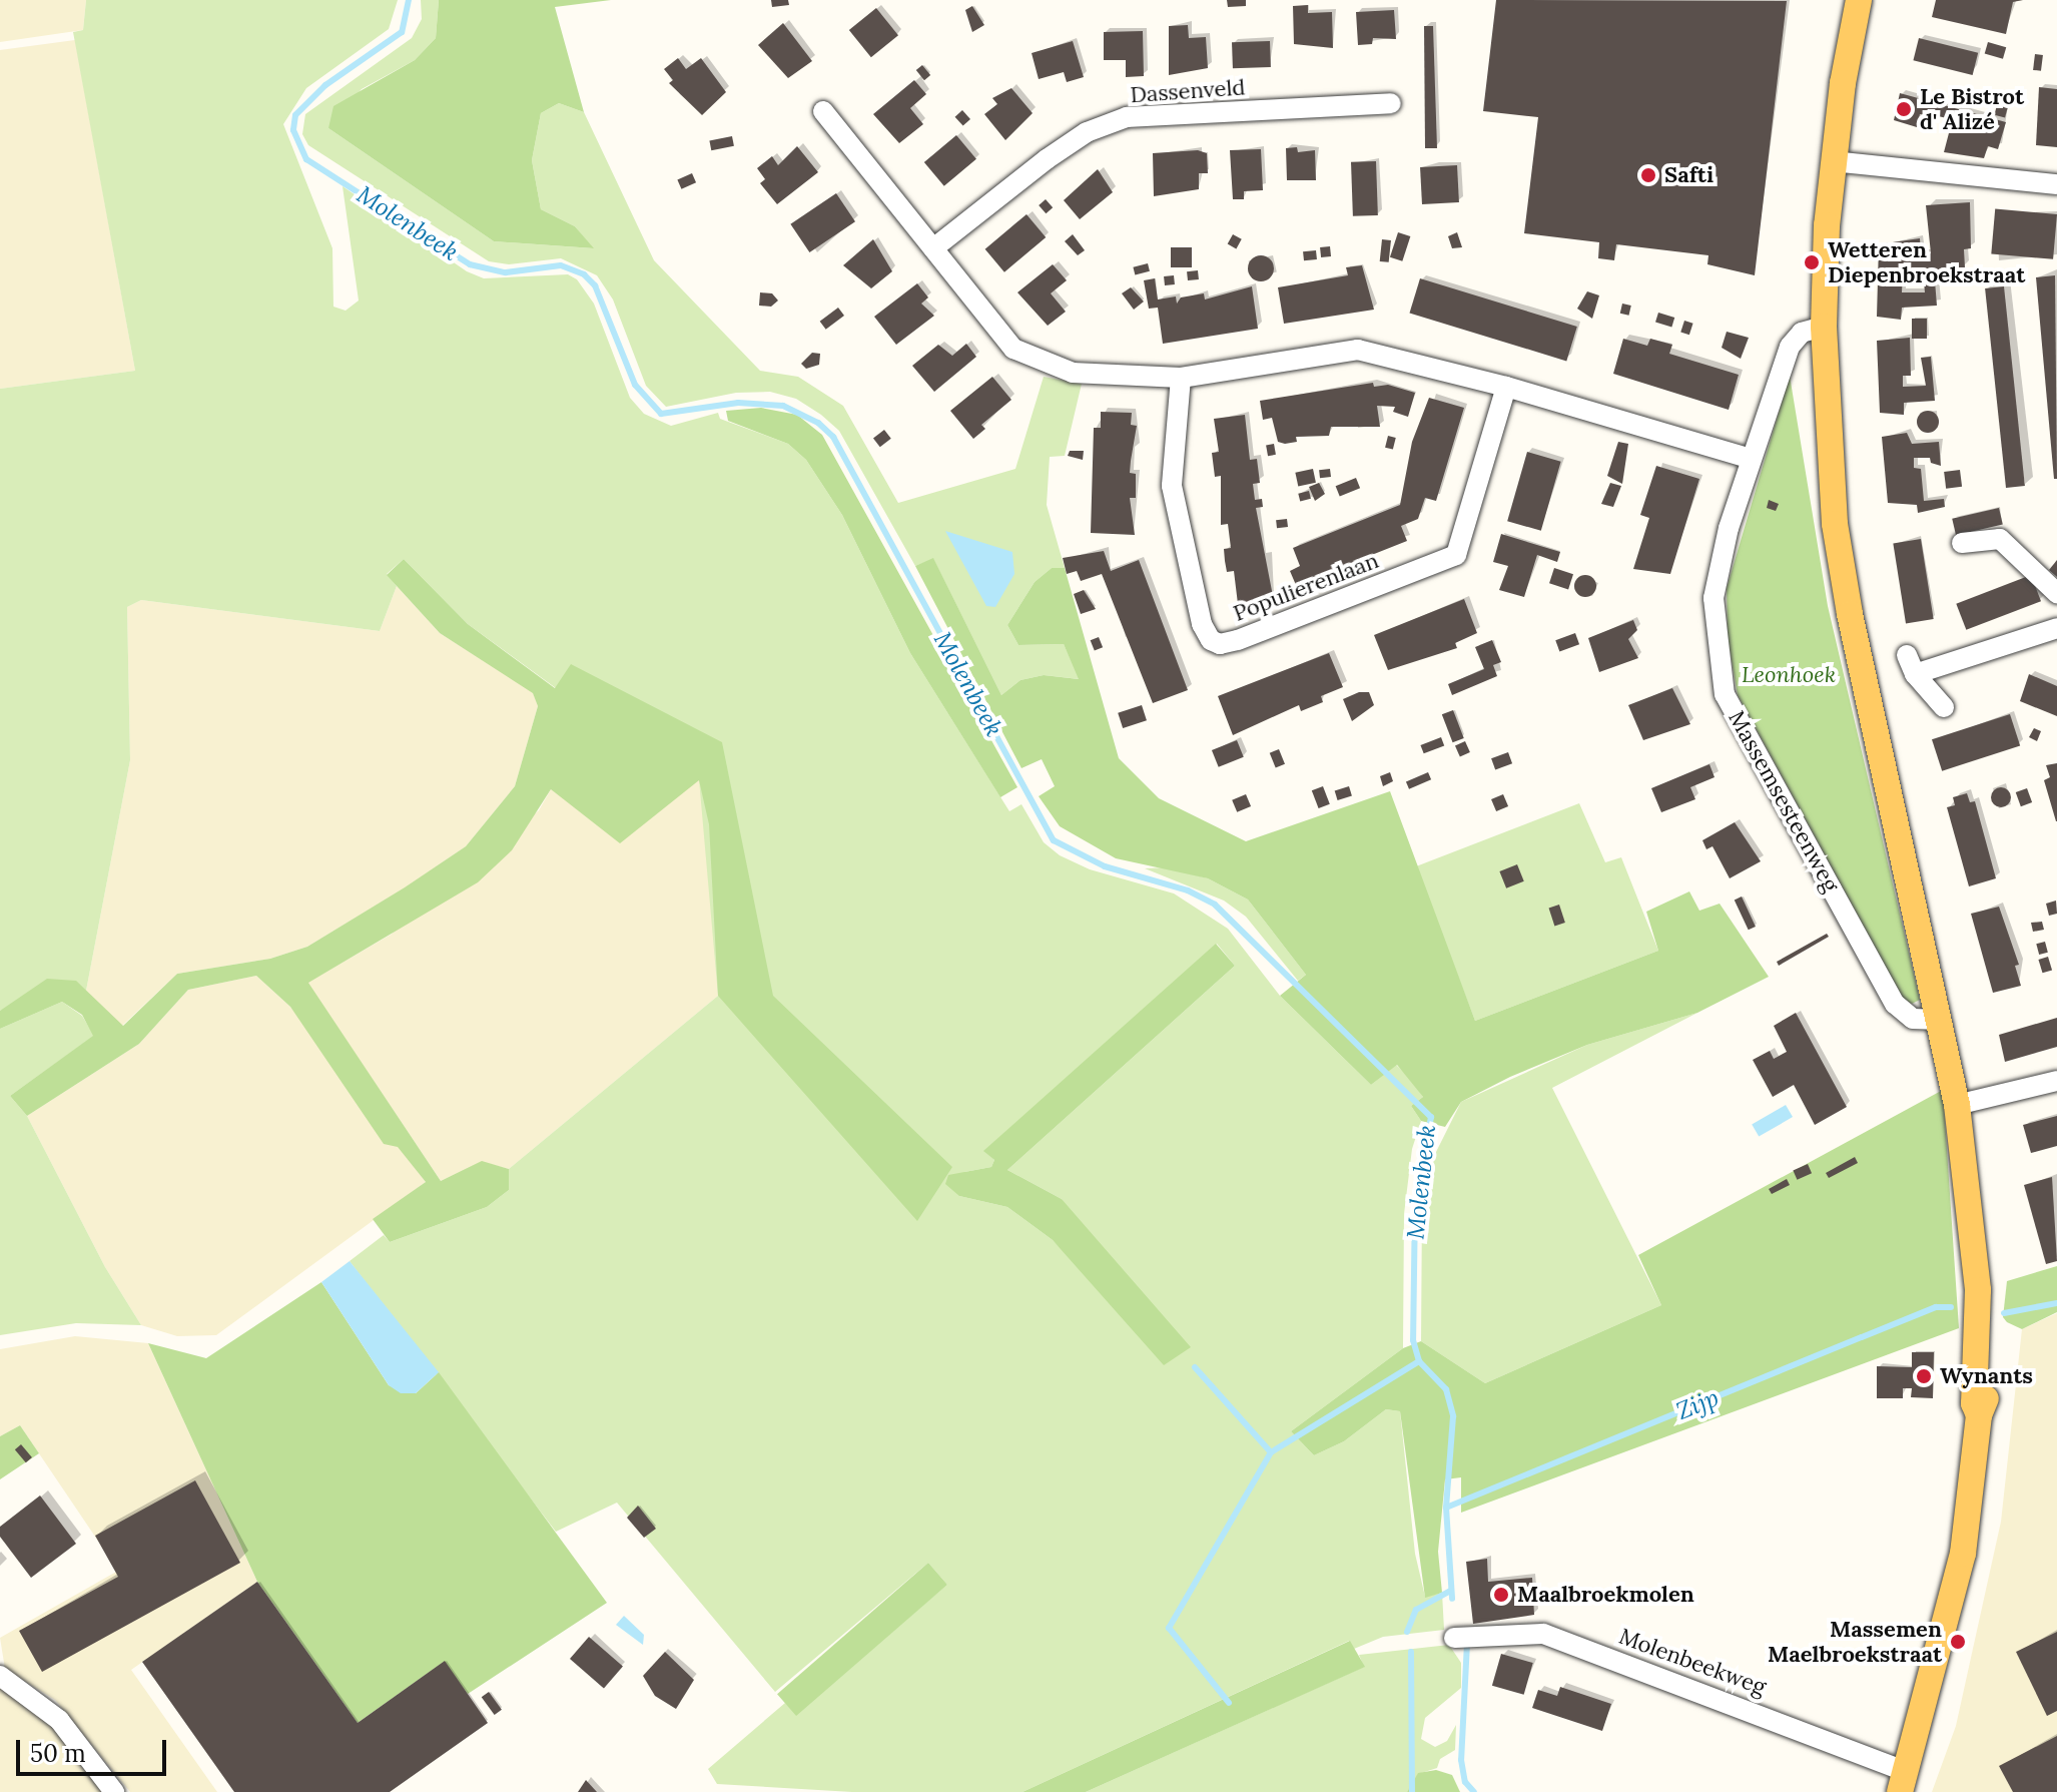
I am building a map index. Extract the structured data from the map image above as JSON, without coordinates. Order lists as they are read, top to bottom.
{
  "streets": {
    "street": [
      "Dassenveld",
      "Populierenlaan",
      "Massemsesteenweg",
      "Molenbeekweg"
    ]
  },
  "water": ["Molenbeek", "Zijp"],
  "parks": ["Leonhoek"],
  "places": [
    "Le Bistrot d' Alizé",
    "Safti",
    "Wetteren Diepenbroekstraat",
    "Wynants",
    "Maalbroekmolen",
    "Massemen Maelbroekstraat"
  ],
  "scale_bar": "50 m"
}
